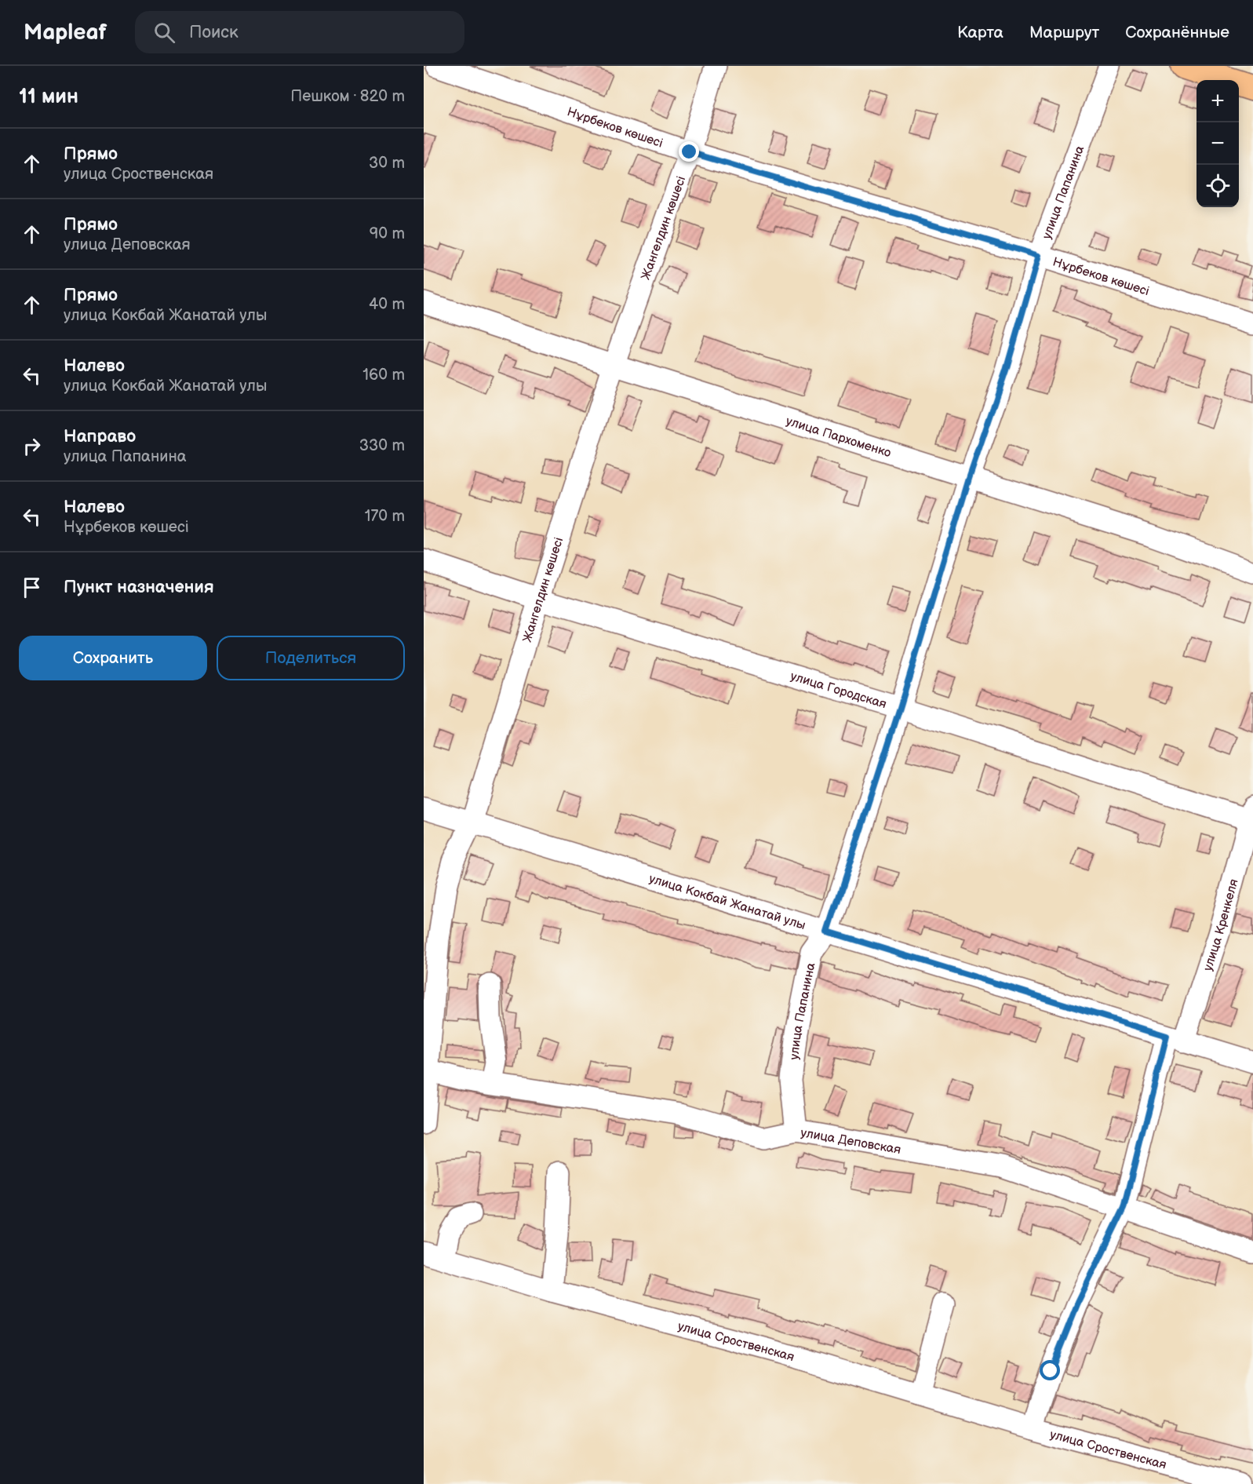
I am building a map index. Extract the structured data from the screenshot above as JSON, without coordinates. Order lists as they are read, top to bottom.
{
  "streets": {
    "street": [
      "Нұрбеков көшесі",
      "улица Папанина",
      "Жангелдин көшесі",
      "улица Пархоменко",
      "улица Городская",
      "улица Кокбай Жанатай улы",
      "улица Кренкеля",
      "улица Деповская",
      "улица Сроственская"
    ]
  },
  "crossings": [
    ["Нұрбеков көшесі", "улица Папанина"],
    ["Нұрбеков көшесі", "Жангелдин көшесі"],
    ["улица Папанина", "улица Пархоменко"],
    ["улица Папанина", "улица Городская"],
    ["улица Папанина", "улица Кокбай Жанатай улы"],
    ["улица Папанина", "улица Деповская"],
    ["Жангелдин көшесі", "улица Пархоменко"],
    ["Жангелдин көшесі", "улица Городская"],
    ["Жангелдин көшесі", "улица Кокбай Жанатай улы"],
    ["Жангелдин көшесі", "улица Деповская"],
    ["улица Городская", "улица Кренкеля"],
    ["улица Кокбай Жанатай улы", "улица Кренкеля"],
    ["улица Деповская", "улица Сроственская"]
  ],
  "page": {
    "header": "Mapleaf",
    "search": "Поиск",
    "nav": ["Карта", "Маршрут", "Сохранённые"],
    "heading": ["11 мин", "Пешком · 820 m"],
    "map_buttons": ["+", "−"],
    "list": [
      ["Прямо", "улица Сроственская", "30 m"],
      ["Прямо", "улица Деповская", "90 m"],
      ["Прямо", "улица Кокбай Жанатай улы", "40 m"],
      ["Налево", "улица Кокбай Жанатай улы", "160 m"],
      ["Направо", "улица Папанина", "330 m"],
      ["Налево", "Нұрбеков көшесі", "170 m"],
      "Пункт назначения"
    ],
    "buttons": ["Сохранить", "Поделиться"]
  }
}
